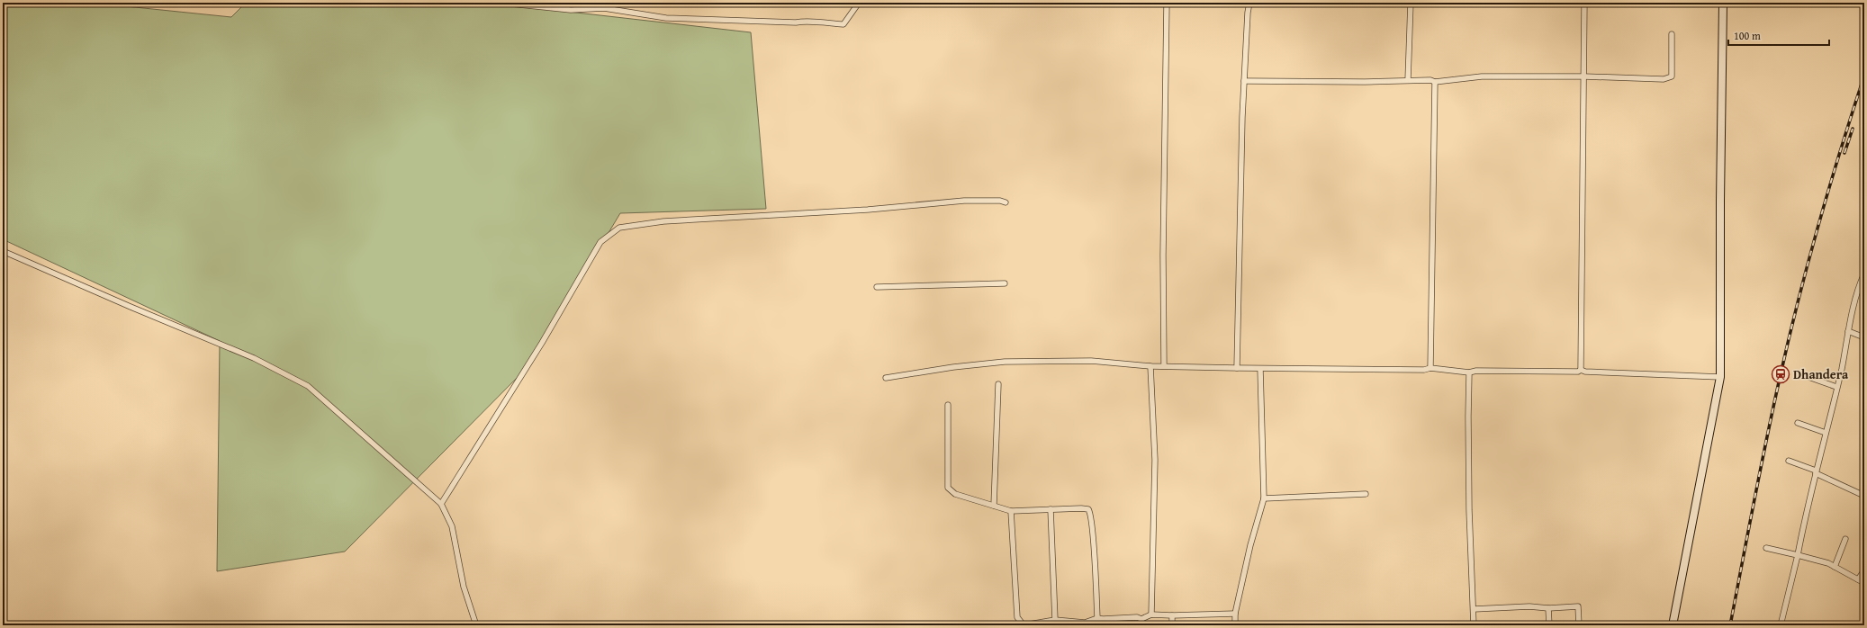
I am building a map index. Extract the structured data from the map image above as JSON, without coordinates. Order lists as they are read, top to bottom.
{
  "places": {
    "station": ["Dhandera"]
  },
  "scale_bar": "100 m"
}
